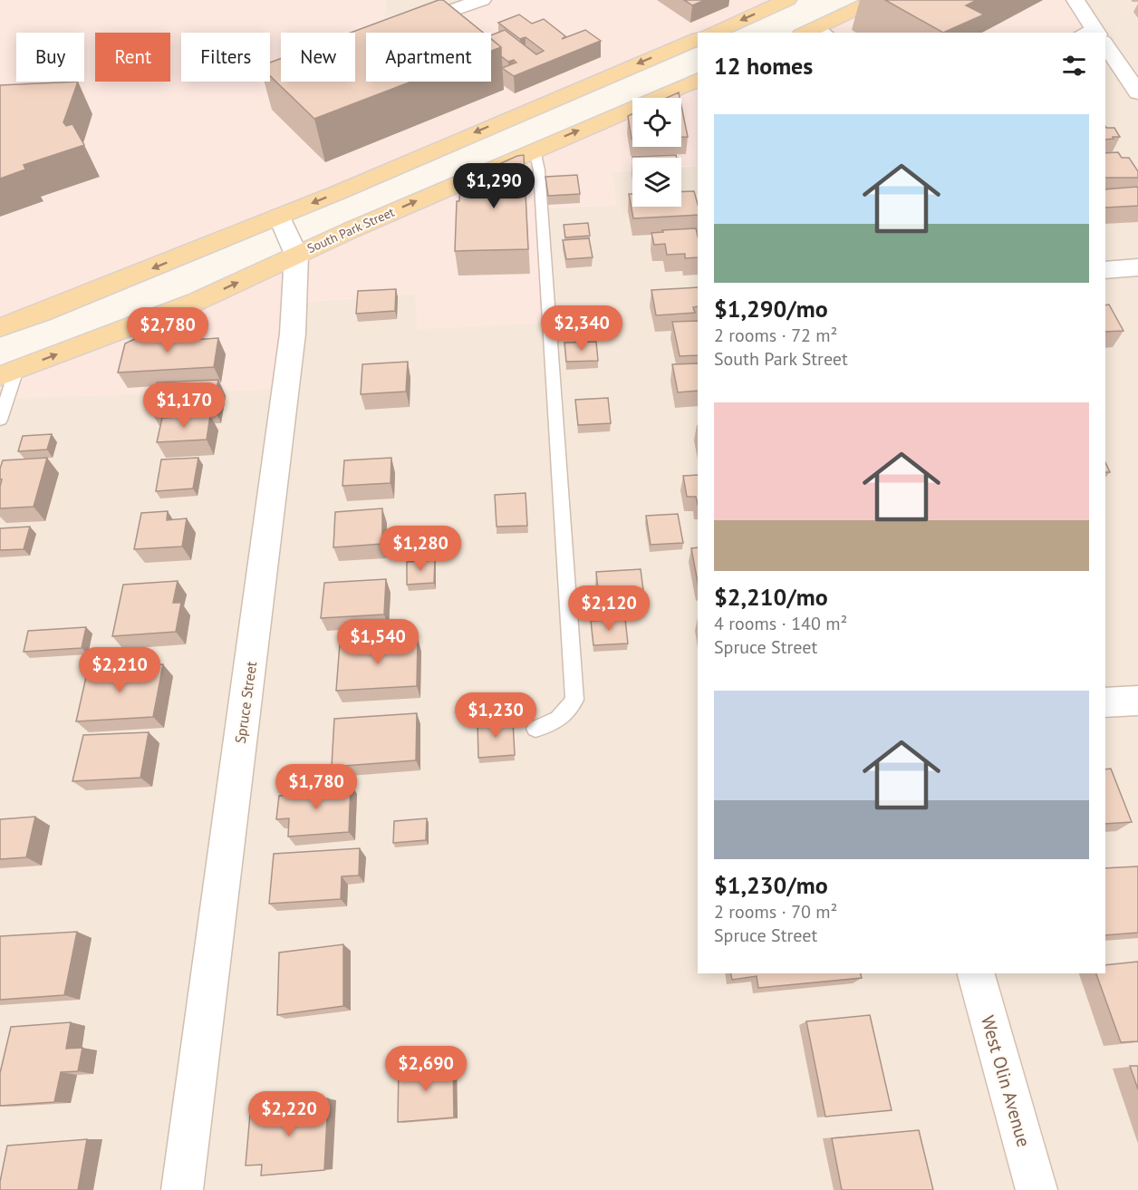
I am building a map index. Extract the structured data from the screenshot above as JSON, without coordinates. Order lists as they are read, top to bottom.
{
  "streets": {
    "main road": ["South Park Street"],
    "street": ["Spruce Street", "West Olin Avenue"]
  },
  "crossings": [
    ["South Park Street", "Spruce Street"]
  ],
  "page": {
    "chip": [
      "Buy",
      "Rent",
      "Filters",
      "New",
      "Apartment"
    ],
    "heading": "12 homes",
    "list": [
      {
        "name": "$1,290/mo",
        "note": "2 rooms · 72 m² · South Park Street"
      },
      {
        "name": "$2,210/mo",
        "note": "4 rooms · 140 m² · Spruce Street"
      },
      {
        "name": "$1,230/mo",
        "note": "2 rooms · 70 m² · Spruce Street"
      }
    ],
    "price": [
      "$1,290",
      "$2,340",
      "$2,780",
      "$1,170",
      "$1,280",
      "$2,120",
      "$1,540",
      "$2,210",
      "$1,230",
      "$1,780",
      "$2,690",
      "$2,220"
    ]
  }
}
